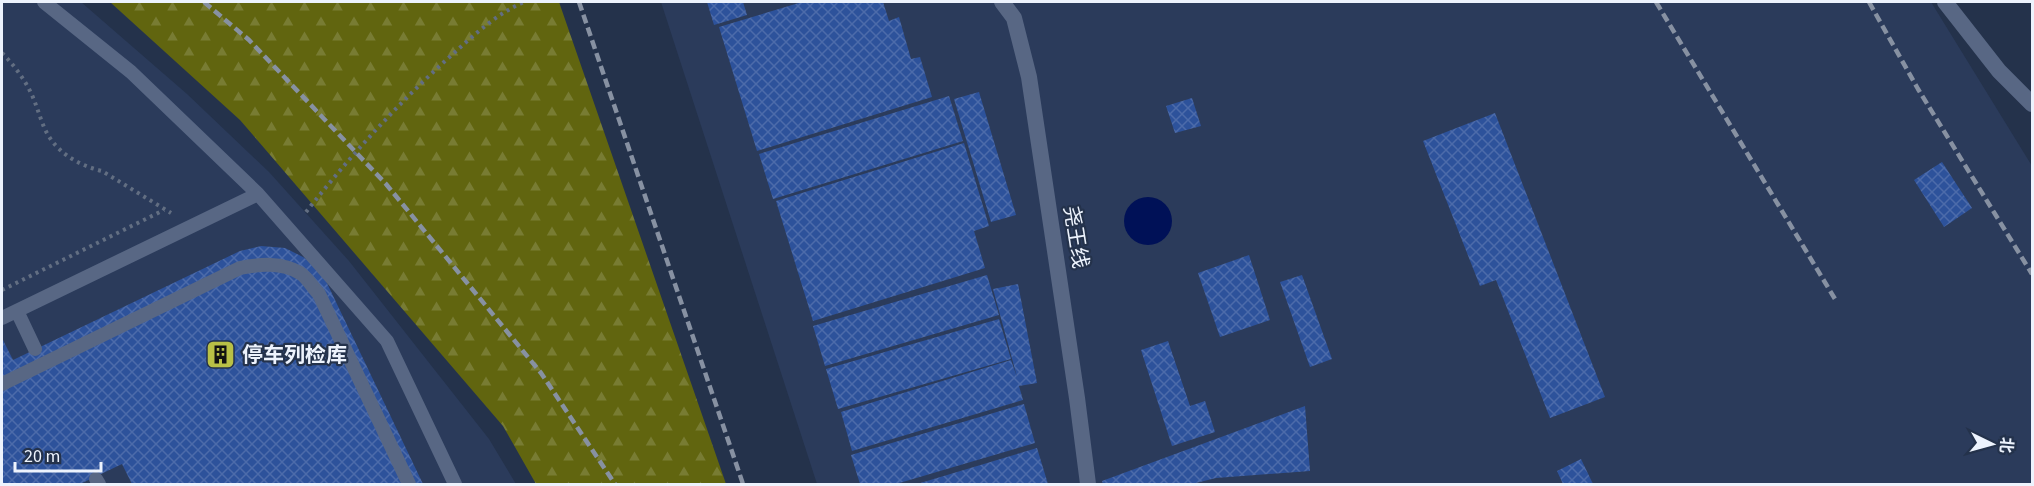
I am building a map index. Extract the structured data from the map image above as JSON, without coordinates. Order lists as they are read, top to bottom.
{
  "streets": {
    "street": ["尧王线"]
  },
  "places": {
    "building": ["停车列检库"]
  },
  "scale_bar": "20 m",
  "north": "right"
}
